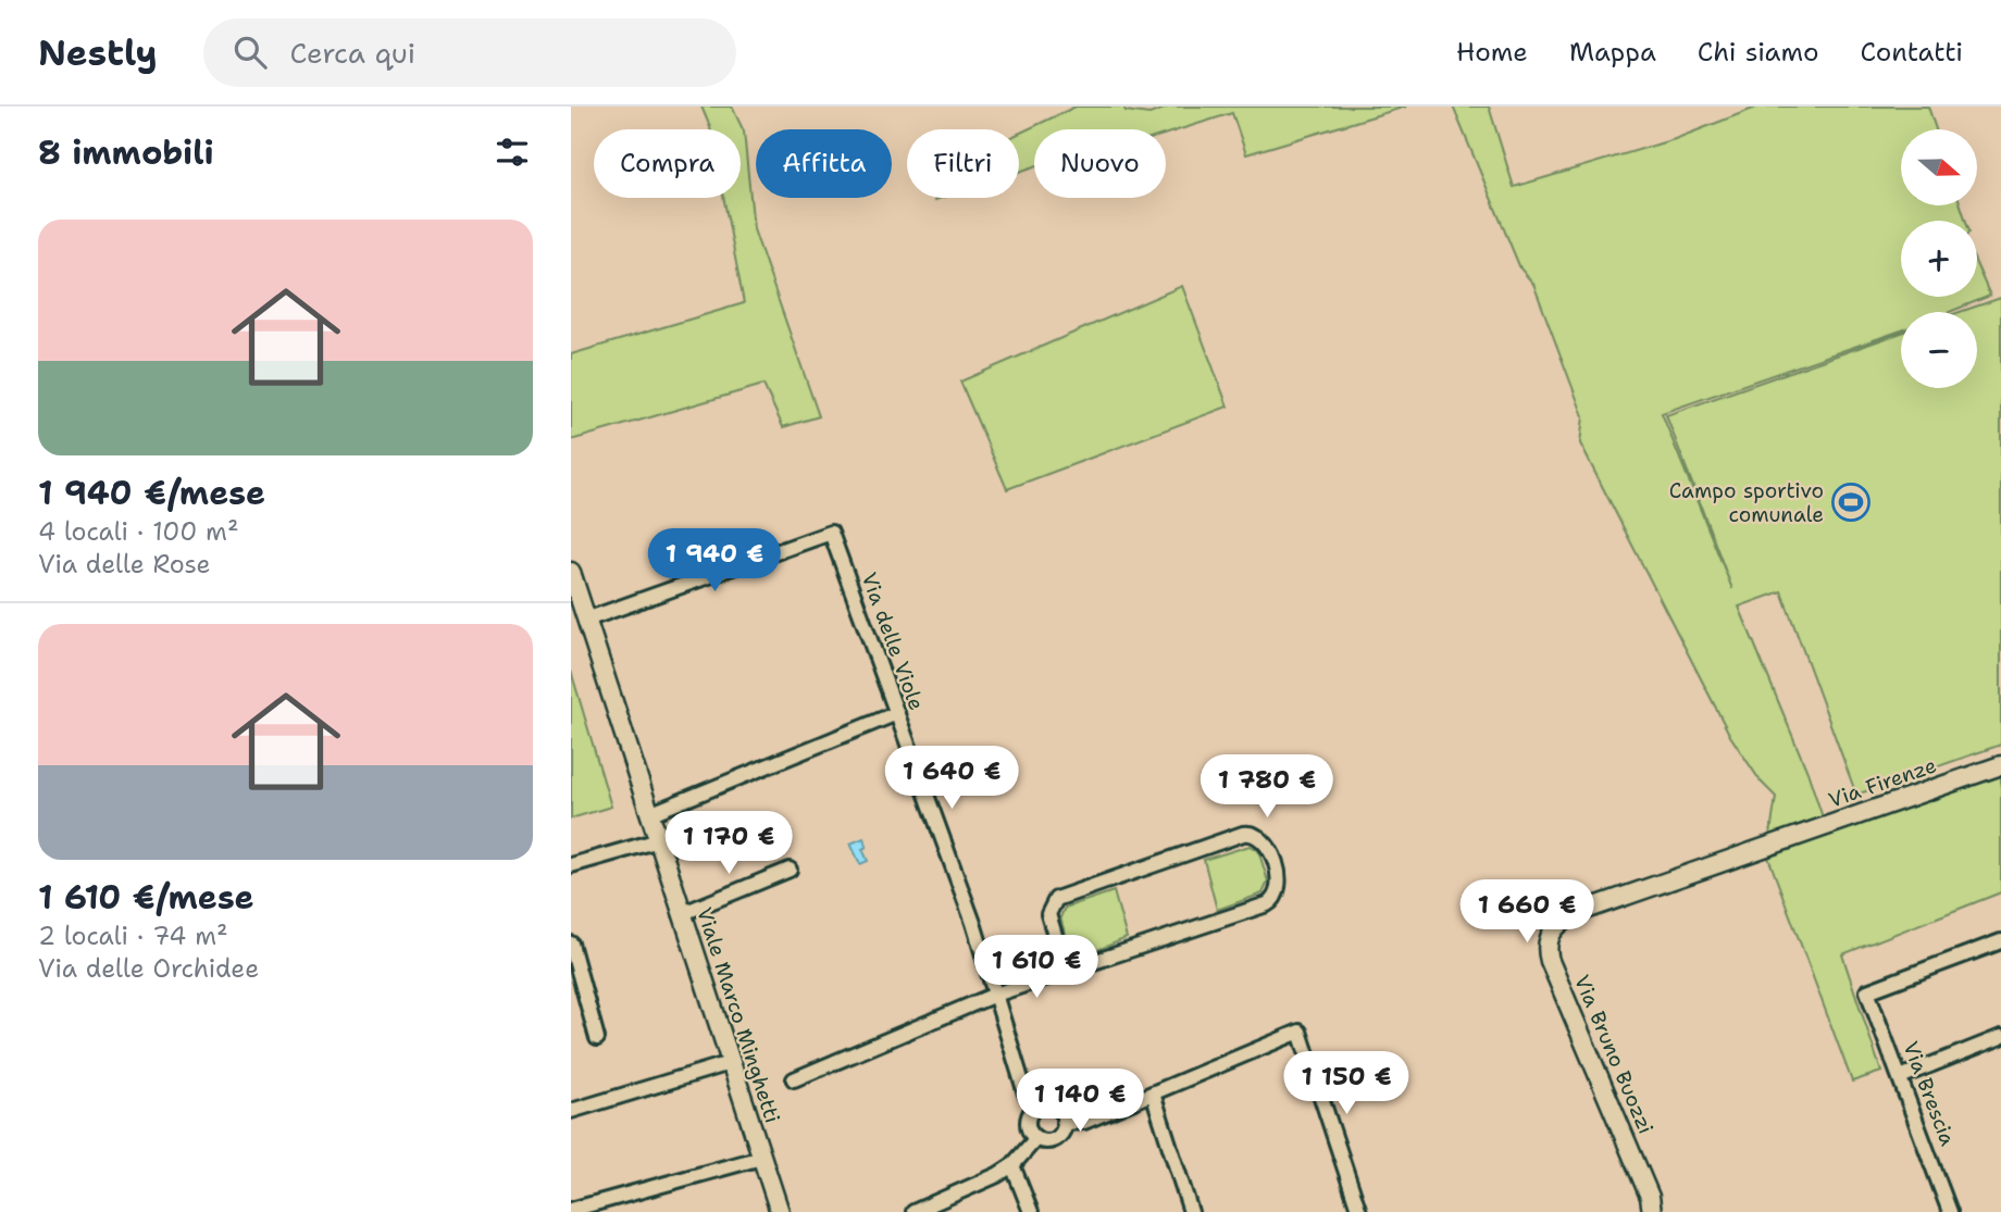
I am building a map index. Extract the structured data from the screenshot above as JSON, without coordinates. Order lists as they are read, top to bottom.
{
  "streets": {
    "street": [
      "Via delle Viole",
      "Via Firenze",
      "Viale Marco Minghetti",
      "Via Bruno Buozzi",
      "Via Brescia"
    ]
  },
  "crossings": [
    ["Via delle Viole", "Viale Marco Minghetti"],
    ["Via Firenze", "Via Bruno Buozzi"]
  ],
  "places": {
    "sports": ["Campo sportivo comunale"]
  },
  "north": "right",
  "page": {
    "header": "Nestly",
    "search": "Cerca qui",
    "nav": [
      "Home",
      "Mappa",
      "Chi siamo",
      "Contatti"
    ],
    "heading": "8 immobili",
    "map_buttons": ["+", "−"],
    "chip": [
      "Compra",
      "Affitta",
      "Filtri",
      "Nuovo"
    ],
    "list": [
      {
        "name": "1 940 €/mese",
        "note": "4 locali · 100 m² · Via delle Rose"
      },
      {
        "name": "1 610 €/mese",
        "note": "2 locali · 74 m² · Via delle Orchidee"
      }
    ],
    "price": [
      "1 940 €",
      "1 640 €",
      "1 780 €",
      "1 170 €",
      "1 660 €",
      "1 610 €",
      "1 150 €",
      "1 140 €"
    ]
  }
}
